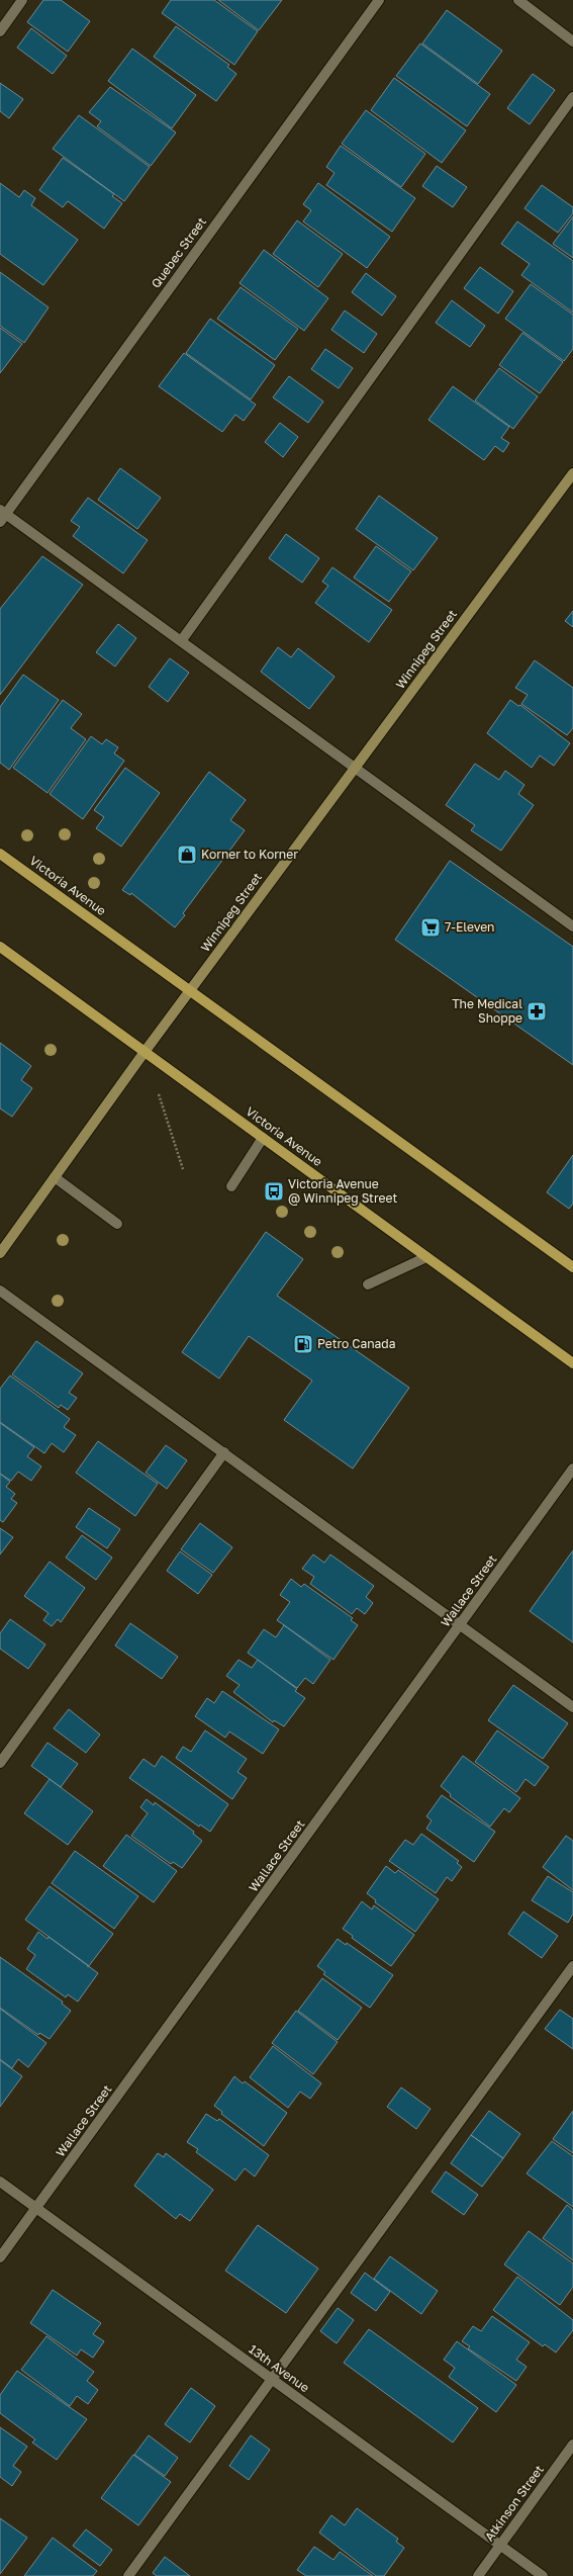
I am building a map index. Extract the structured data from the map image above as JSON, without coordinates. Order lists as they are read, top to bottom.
{
  "streets": {
    "main road": ["Winnipeg Street", "Victoria Avenue"],
    "street": [
      "Quebec Street",
      "Wallace Street",
      "13th Avenue",
      "Atkinson Street"
    ]
  },
  "crossings": [
    ["Winnipeg Street", "Victoria Avenue"],
    ["Wallace Street", "13th Avenue"],
    ["13th Avenue", "Atkinson Street"]
  ],
  "places": {
    "shop": ["Korner to Korner"],
    "supermarket": ["7-Eleven"],
    "pharmacy": ["The Medical Shoppe"],
    "bus stop": ["Victoria Avenue @ Winnipeg Street"],
    "fuel station": ["Petro Canada"]
  }
}
